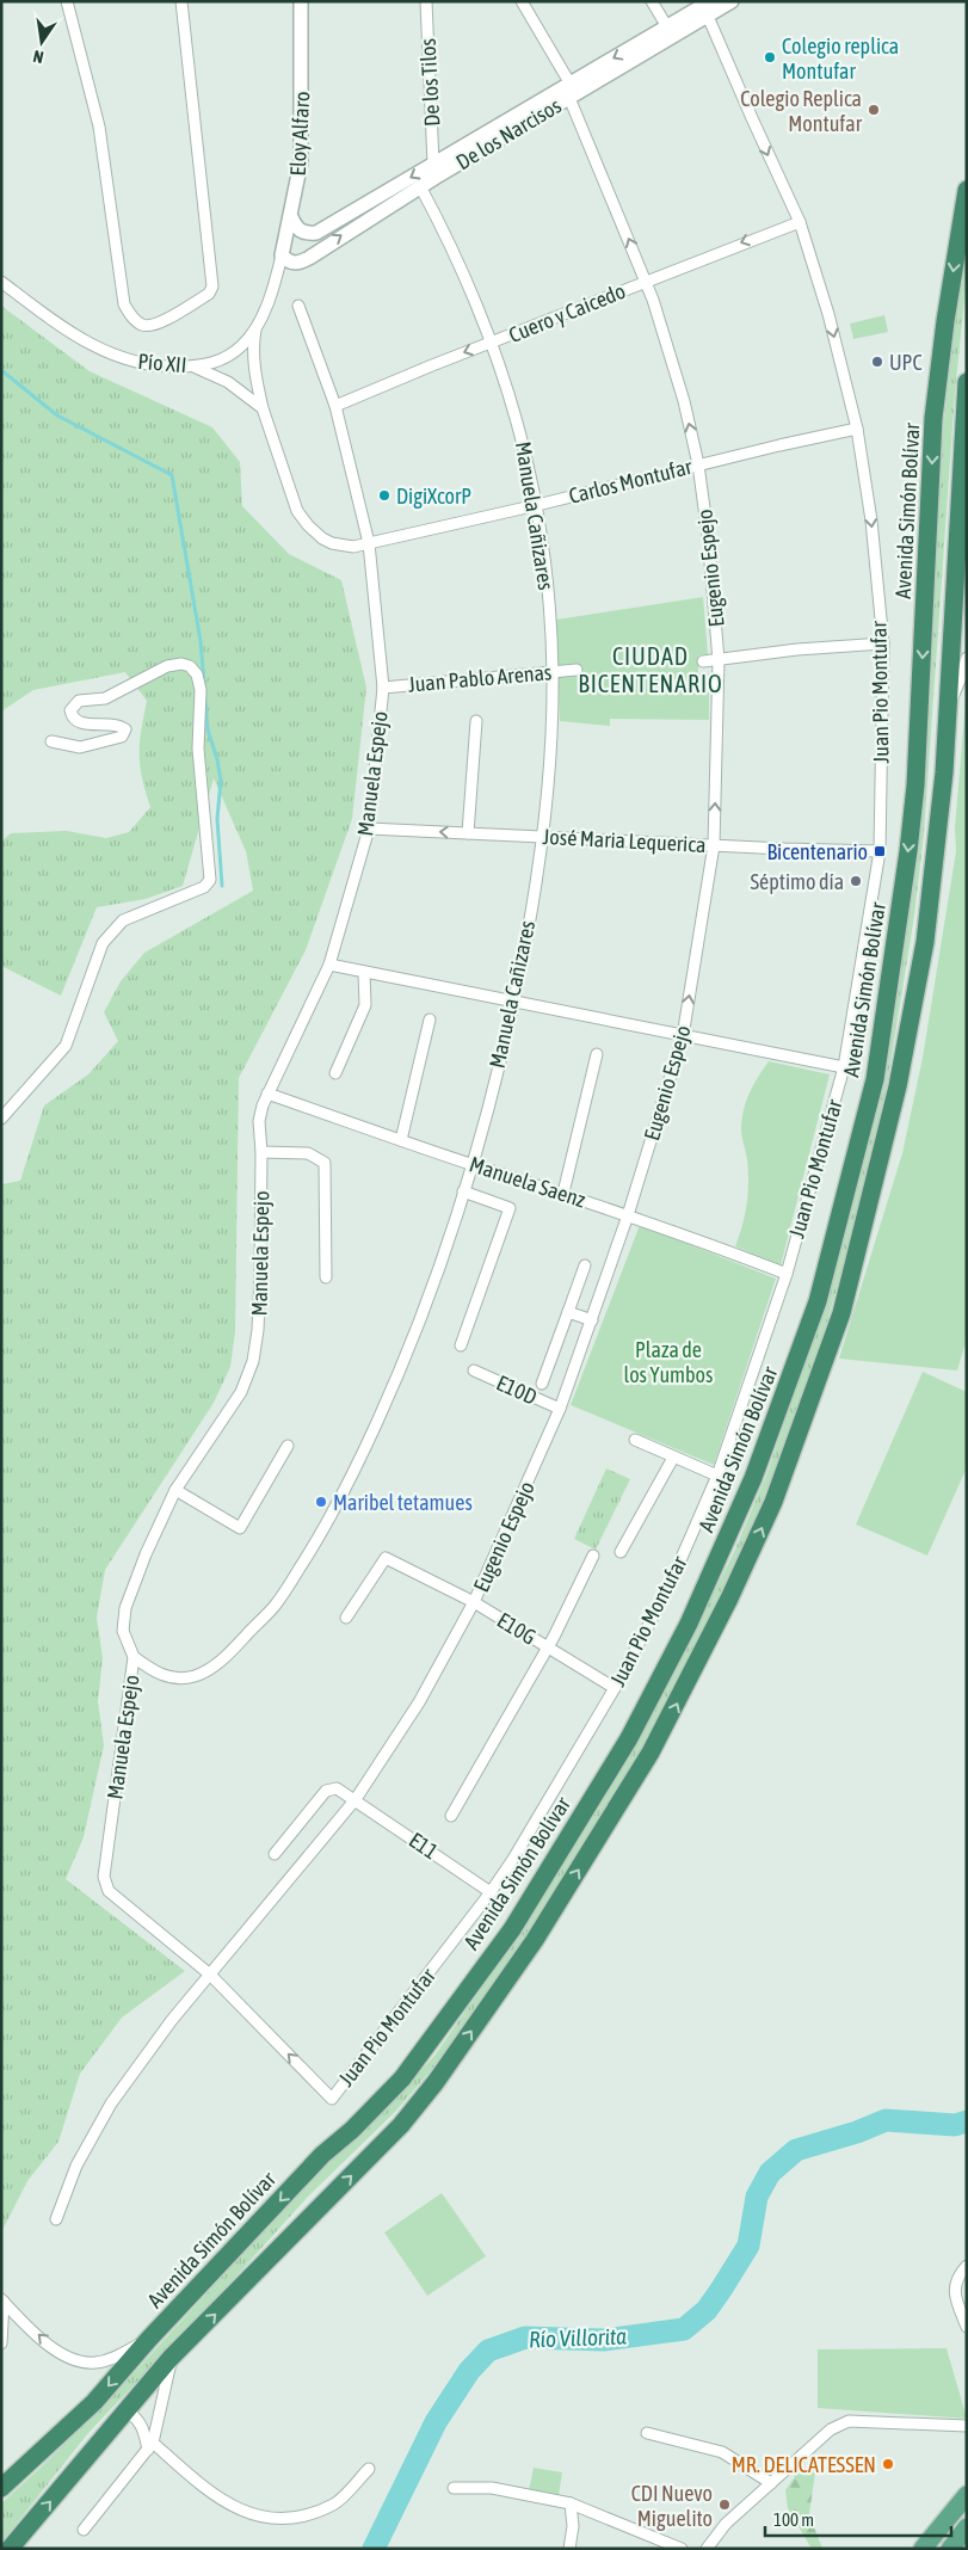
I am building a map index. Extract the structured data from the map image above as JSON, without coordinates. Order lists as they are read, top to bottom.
{
  "streets": {
    "highway": ["Avenida Simón Bolívar"],
    "street": [
      "De los Tilos",
      "Eloy Alfaro",
      "De los Narcisos",
      "Cuero y Caicedo",
      "Pío XII",
      "Carlos Montufar",
      "Manuela Cañizares",
      "Eugenio Espejo",
      "Juan Pablo Arenas",
      "Juan Pio Montufar",
      "Manuela Espejo",
      "José Maria Lequerica",
      "Manuela Saenz",
      "E10D",
      "E10G",
      "E11"
    ]
  },
  "crossings": [
    ["De los Tilos", "De los Narcisos"],
    ["Eloy Alfaro", "De los Narcisos"],
    ["Eloy Alfaro", "Pío XII"],
    ["De los Narcisos", "Pío XII"],
    ["De los Narcisos", "Manuela Cañizares"],
    ["De los Narcisos", "Eugenio Espejo"],
    ["De los Narcisos", "Juan Pio Montufar"],
    ["Cuero y Caicedo", "Manuela Cañizares"],
    ["Cuero y Caicedo", "Eugenio Espejo"],
    ["Cuero y Caicedo", "Juan Pio Montufar"],
    ["Cuero y Caicedo", "Manuela Espejo"],
    ["Pío XII", "Carlos Montufar"],
    ["Carlos Montufar", "Manuela Cañizares"],
    ["Carlos Montufar", "Eugenio Espejo"],
    ["Carlos Montufar", "Juan Pio Montufar"],
    ["Carlos Montufar", "Manuela Espejo"],
    ["Manuela Cañizares", "Juan Pablo Arenas"],
    ["Manuela Cañizares", "Manuela Espejo"],
    ["Manuela Cañizares", "José Maria Lequerica"],
    ["Manuela Cañizares", "Manuela Saenz"],
    ["Eugenio Espejo", "Manuela Espejo"],
    ["Eugenio Espejo", "José Maria Lequerica"],
    ["Eugenio Espejo", "Manuela Saenz"],
    ["Eugenio Espejo", "E10D"],
    ["Eugenio Espejo", "E10G"],
    ["Eugenio Espejo", "E11"],
    ["Juan Pablo Arenas", "Manuela Espejo"],
    ["Juan Pio Montufar", "Manuela Espejo"],
    ["Juan Pio Montufar", "José Maria Lequerica"],
    ["Juan Pio Montufar", "Manuela Saenz"],
    ["Juan Pio Montufar", "E10G"],
    ["Juan Pio Montufar", "E11"],
    ["Manuela Espejo", "José Maria Lequerica"],
    ["Manuela Espejo", "Manuela Saenz"]
  ],
  "one_way": ["Cuero y Caicedo"],
  "districts": ["CIUDAD BICENTENARIO"],
  "water": ["Río Villorita"],
  "parks": ["Plaza de los Yumbos"],
  "places": {
    "other": [
      "Colegio replica Montufar",
      "Colegio Replica Montufar",
      "UPC",
      "DigiXcorP",
      "Séptimo día",
      "Maribel tetamues",
      "MR. DELICATESSEN",
      "CDI Nuevo Miguelito"
    ],
    "transit": ["Bicentenario"]
  },
  "scale_bar": "100 m",
  "north": "bottom"
}
